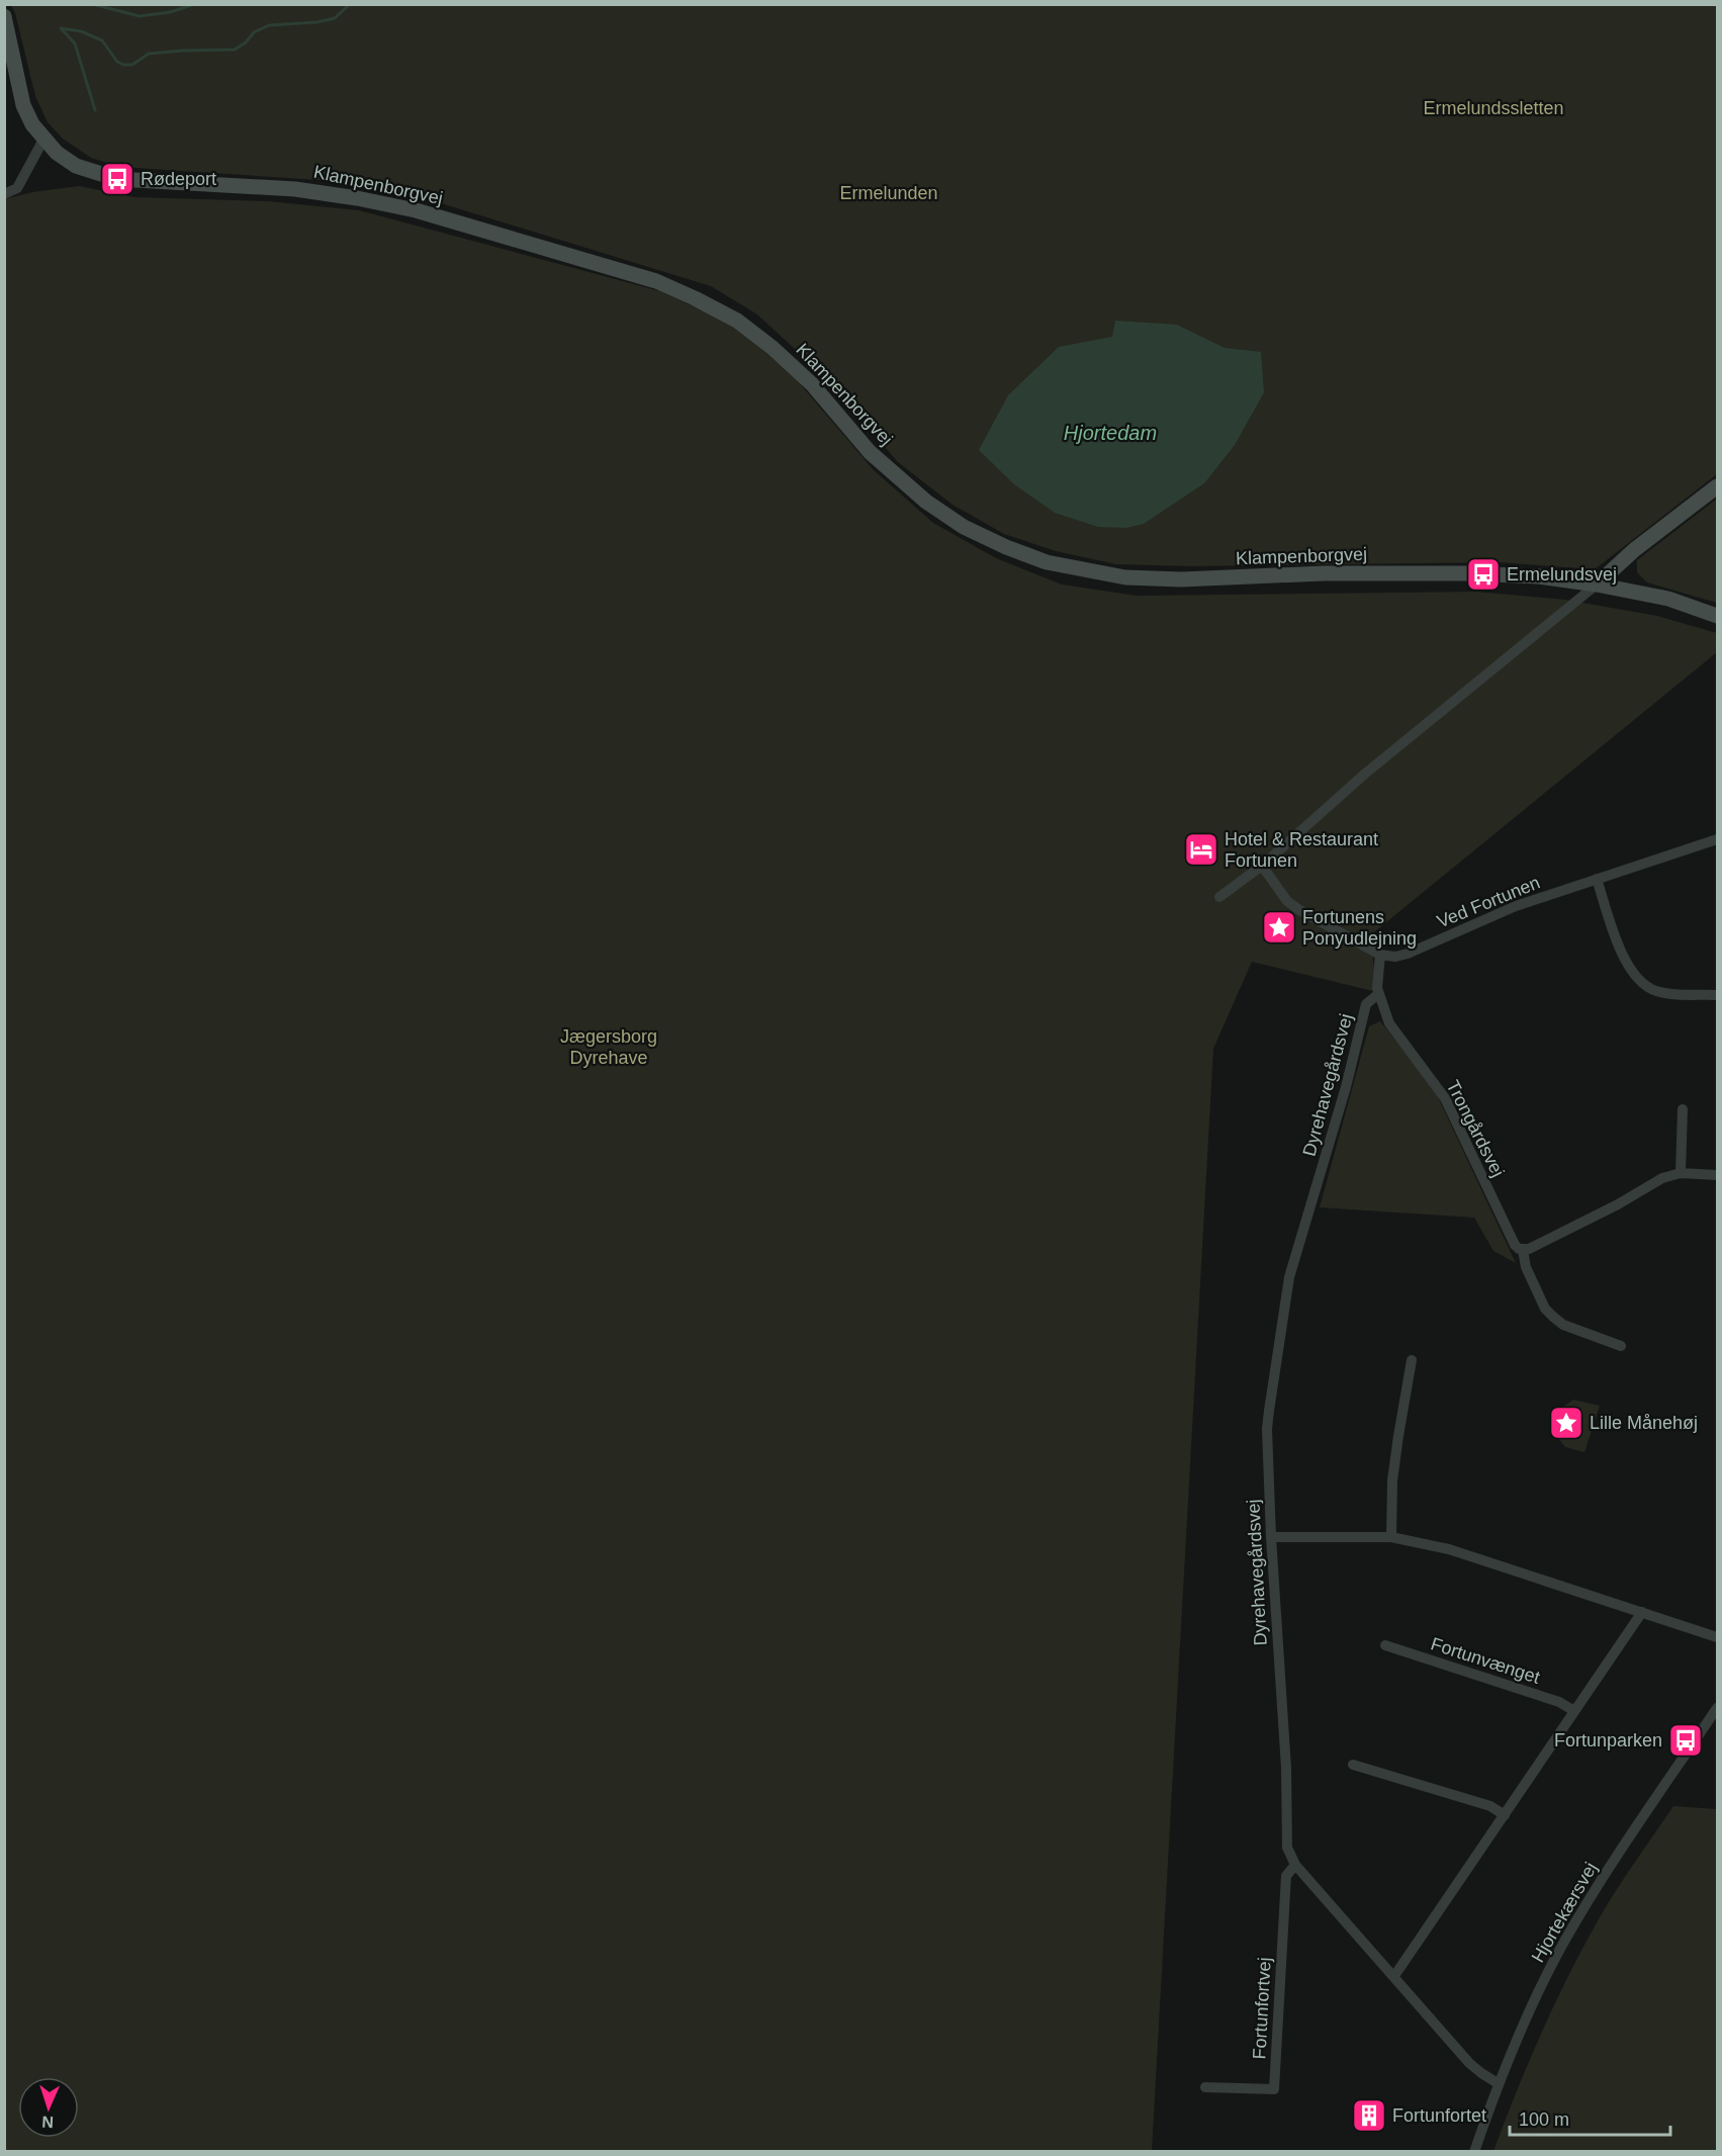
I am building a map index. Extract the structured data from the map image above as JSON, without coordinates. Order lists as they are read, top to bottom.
{
  "streets": {
    "street": [
      "Klampenborgvej",
      "Ved Fortunen",
      "Dyrehavegårdsvej",
      "Trongårdsvej",
      "Fortunvænget",
      "Hjortekærsvej",
      "Fortunfortvej"
    ]
  },
  "crossings": [
    ["Ved Fortunen", "Trongårdsvej"],
    ["Dyrehavegårdsvej", "Trongårdsvej"],
    ["Dyrehavegårdsvej", "Hjortekærsvej"],
    ["Dyrehavegårdsvej", "Fortunfortvej"]
  ],
  "water": ["Hjortedam"],
  "parks": ["Ermelundssletten", "Ermelunden", "Jægersborg Dyrehave"],
  "places": {
    "bus stop": ["Rødeport", "Ermelundsvej", "Fortunparken"],
    "hotel": ["Hotel & Restaurant Fortunen"],
    "place": ["Fortunens Ponyudlejning", "Lille Månehøj"],
    "building": ["Fortunfortet"]
  },
  "scale_bar": "100 m",
  "north": "bottom"
}
